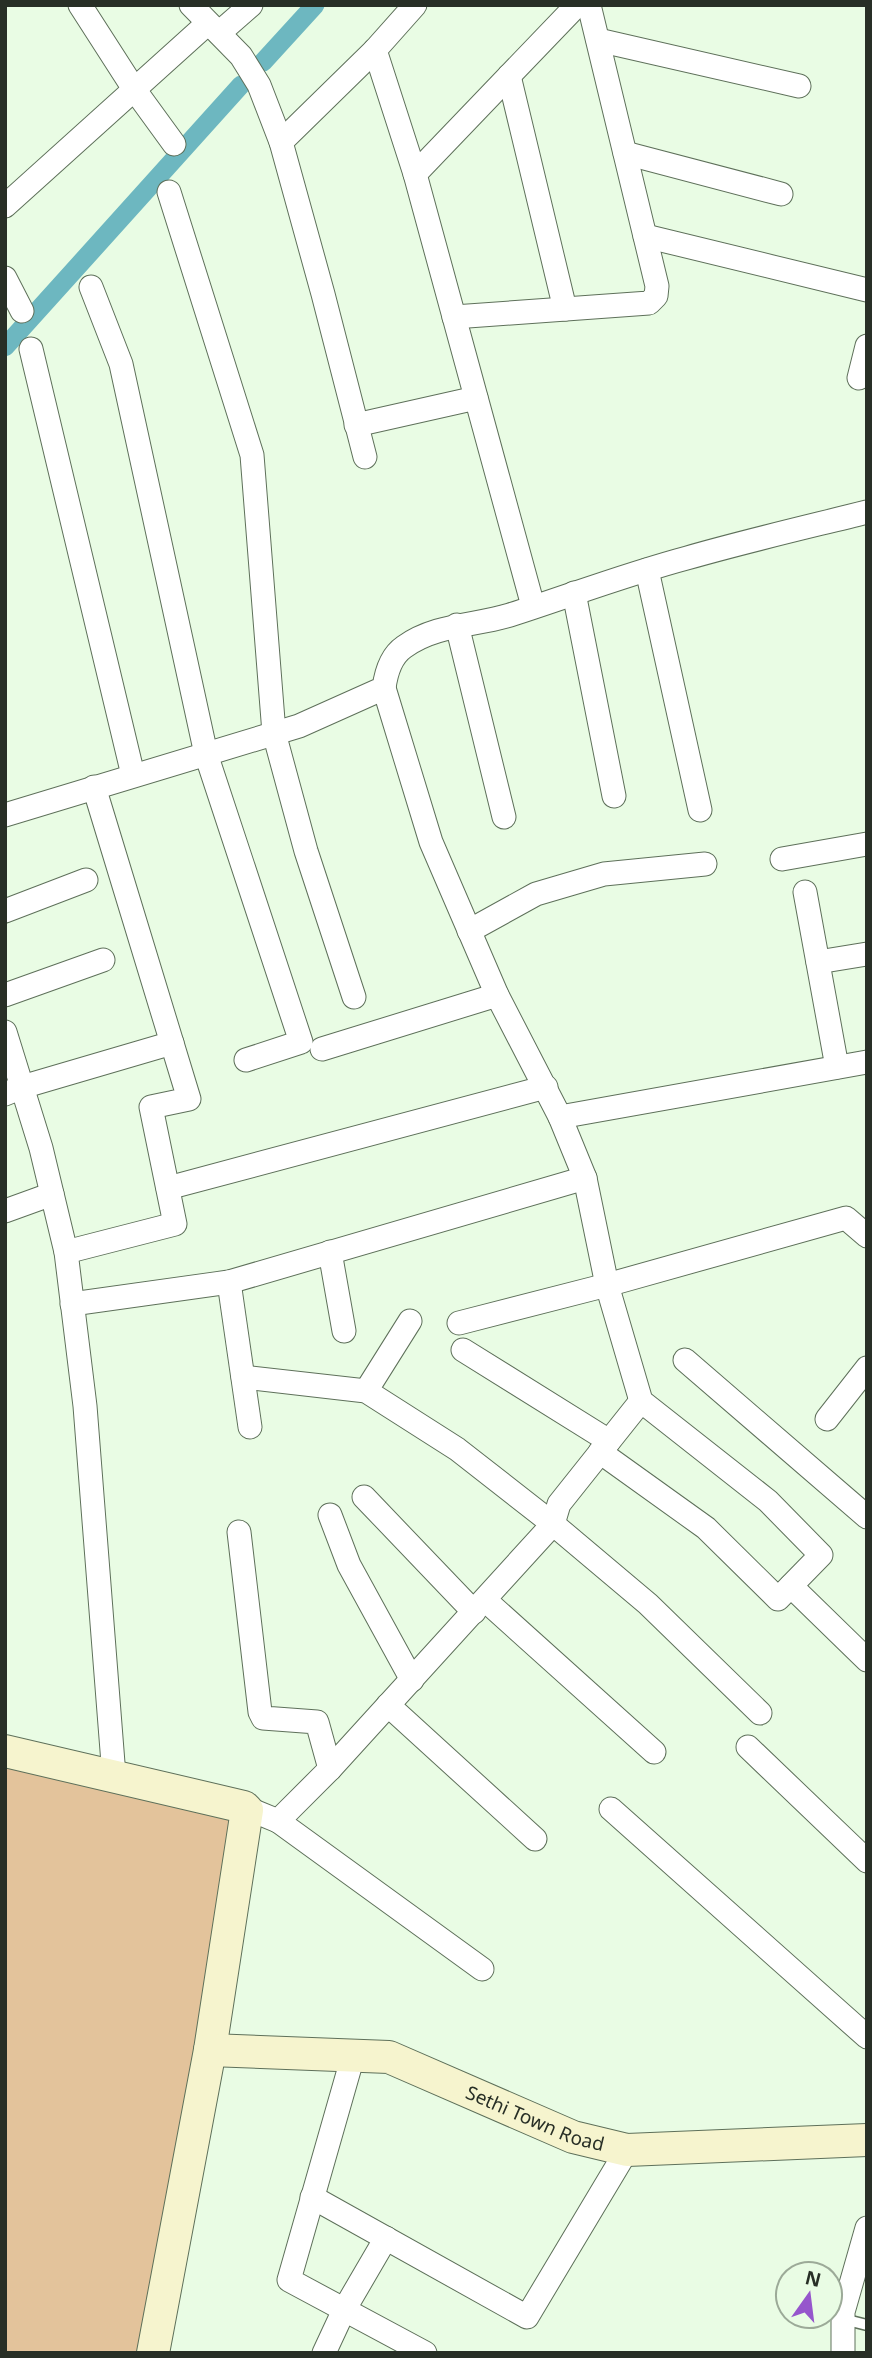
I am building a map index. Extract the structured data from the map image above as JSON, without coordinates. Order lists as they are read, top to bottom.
{
  "streets": {
    "street": ["Sethi Town Road"]
  },
  "north": "top"
}
